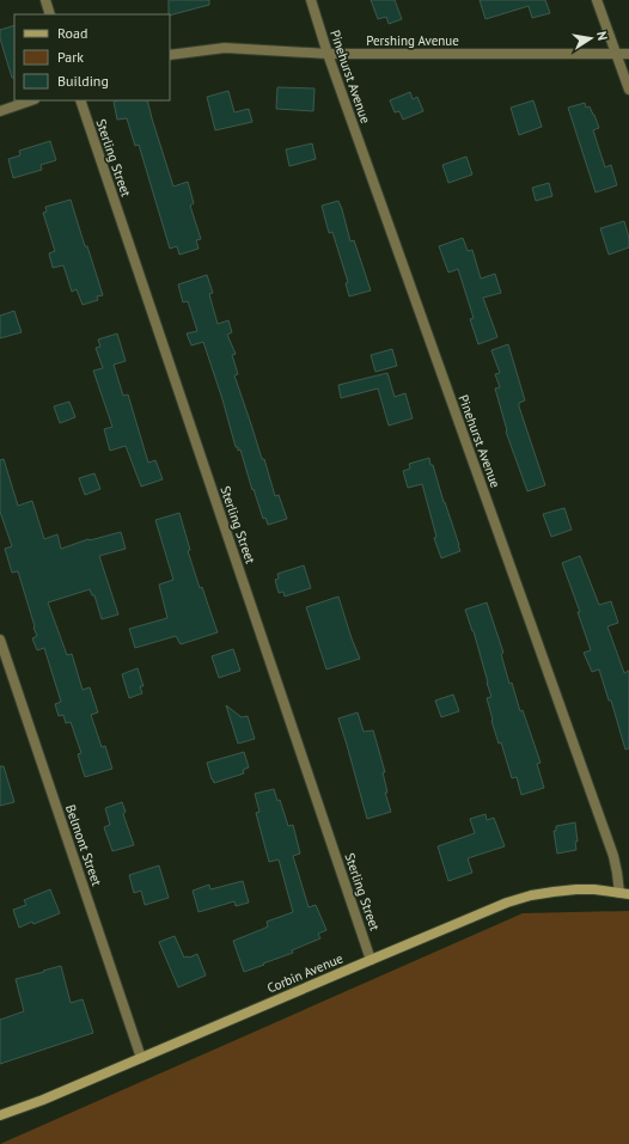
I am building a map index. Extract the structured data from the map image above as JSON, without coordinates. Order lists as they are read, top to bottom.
{
  "streets": {
    "main road": ["Corbin Avenue"],
    "street": [
      "Pershing Avenue",
      "Pinehurst Avenue",
      "Sterling Street",
      "Belmont Street"
    ]
  },
  "crossings": [
    ["Pershing Avenue", "Pinehurst Avenue"],
    ["Pinehurst Avenue", "Corbin Avenue"],
    ["Sterling Street", "Corbin Avenue"],
    ["Belmont Street", "Corbin Avenue"]
  ],
  "legend": ["Road", "Park", "Building"],
  "north": "right"
}
